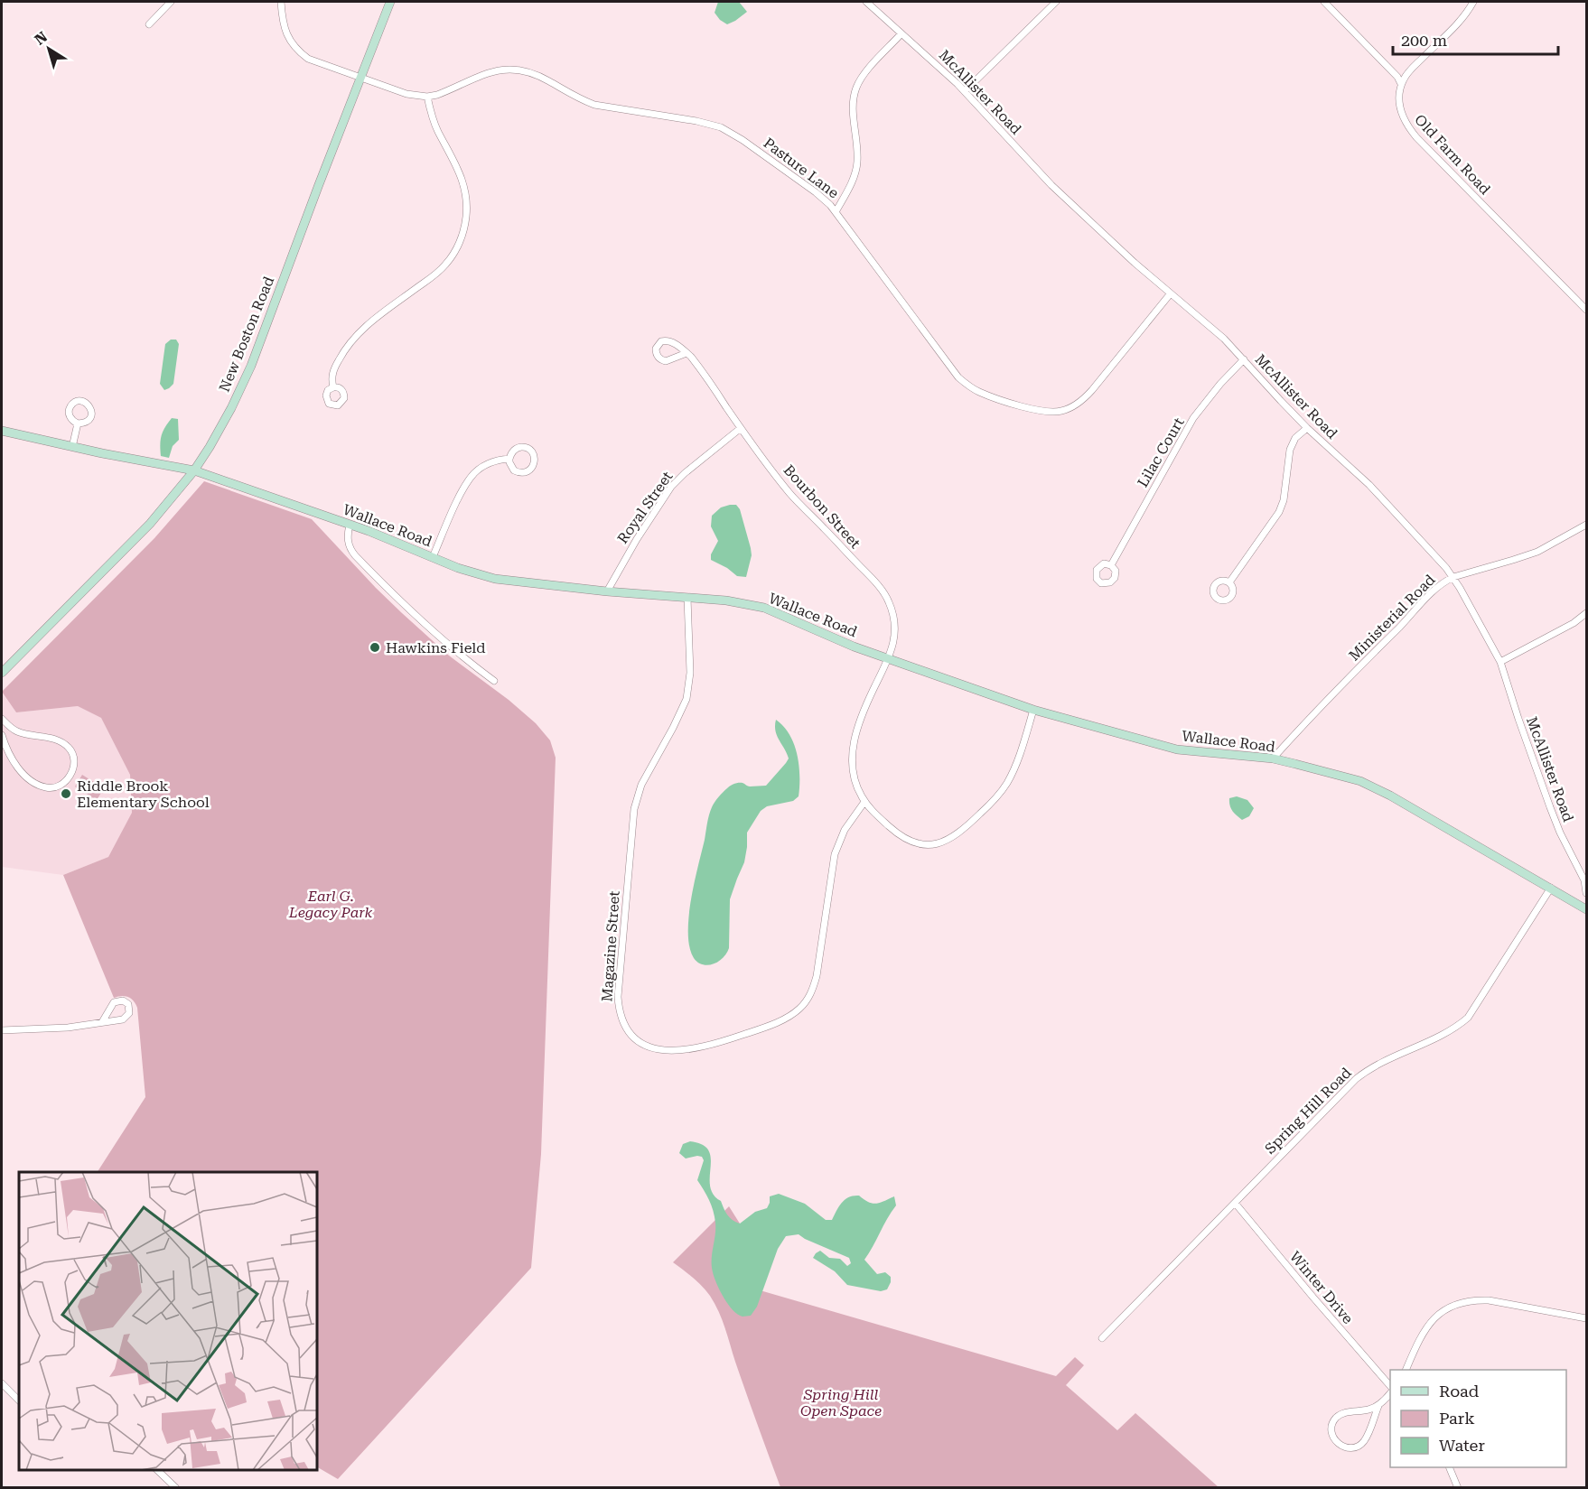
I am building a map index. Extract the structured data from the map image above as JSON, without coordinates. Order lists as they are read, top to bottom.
{
  "streets": {
    "street": [
      "McAllister Road",
      "Old Farm Road",
      "Pasture Lane",
      "New Boston Road",
      "Lilac Court",
      "Bourbon Street",
      "Royal Street",
      "Wallace Road",
      "Ministerial Road",
      "Magazine Street",
      "Spring Hill Road",
      "Winter Drive"
    ]
  },
  "crossings": [
    ["McAllister Road", "Pasture Lane"],
    ["McAllister Road", "Lilac Court"],
    ["McAllister Road", "Ministerial Road"],
    ["Pasture Lane", "New Boston Road"],
    ["New Boston Road", "Wallace Road"],
    ["Bourbon Street", "Royal Street"],
    ["Bourbon Street", "Wallace Road"],
    ["Bourbon Street", "Magazine Street"],
    ["Royal Street", "Wallace Road"],
    ["Wallace Road", "Ministerial Road"],
    ["Wallace Road", "Magazine Street"],
    ["Wallace Road", "Spring Hill Road"],
    ["Spring Hill Road", "Winter Drive"]
  ],
  "parks": ["Earl G. Legacy Park", "Spring Hill Open Space"],
  "places": ["Hawkins Field", "Riddle Brook Elementary School"],
  "legend": ["Road", "Park", "Water"],
  "scale_bar": "200 m",
  "north": "top left"
}
